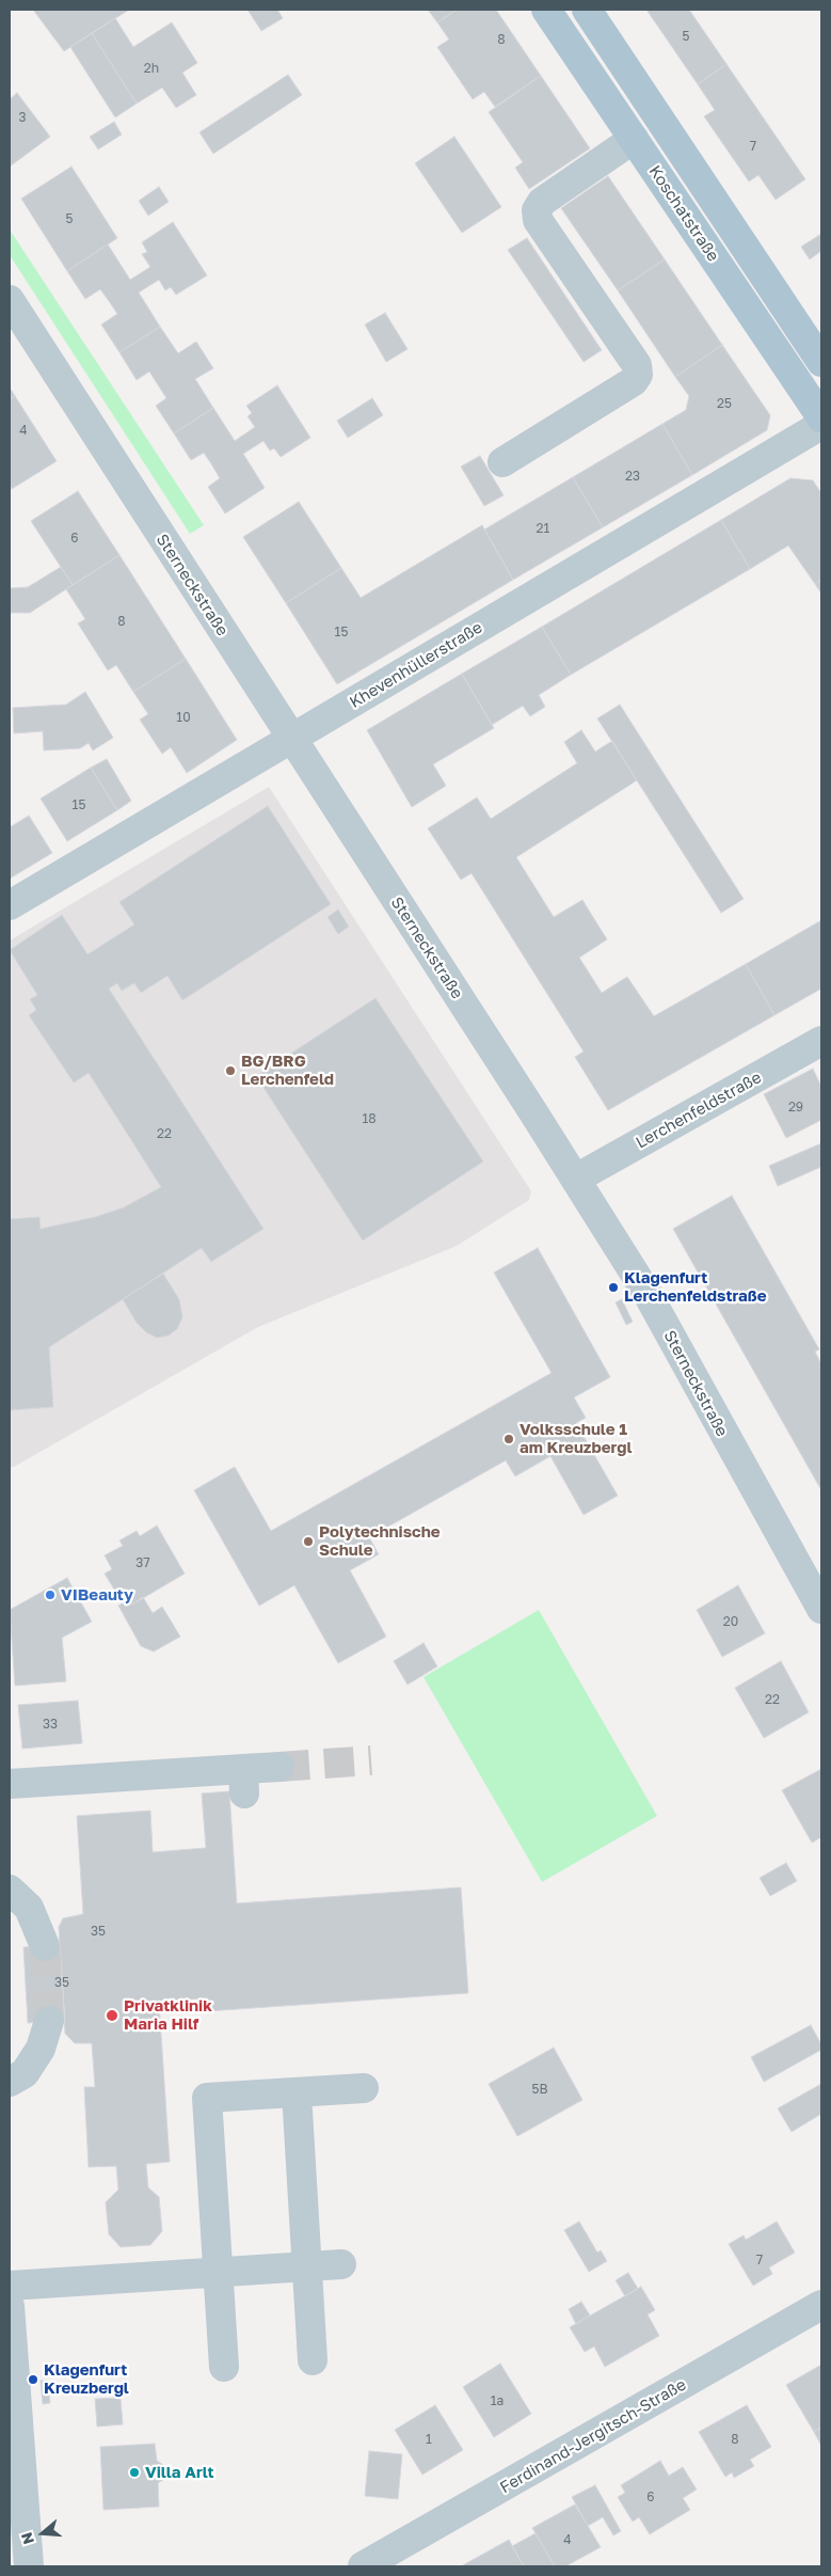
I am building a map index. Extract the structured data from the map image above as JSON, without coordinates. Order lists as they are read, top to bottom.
{
  "streets": {
    "main road": ["Koschatstraße"],
    "street": [
      "Sterneckstraße",
      "Khevenhüllerstraße",
      "Lerchenfeldstraße",
      "Ferdinand-Jergitsch-Straße"
    ]
  },
  "crossings": [
    ["Sterneckstraße", "Khevenhüllerstraße"],
    ["Sterneckstraße", "Lerchenfeldstraße"]
  ],
  "places": [
    "BG/BRG Lerchenfeld",
    "Klagenfurt Lerchenfeldstraße",
    "Volksschule 1 am Kreuzbergl",
    "Polytechnische Schule",
    "VIBeauty",
    "Privatklinik Maria Hilf",
    "Klagenfurt Kreuzbergl",
    "Villa Arlt"
  ],
  "house_numbers": [
    "5",
    "8",
    "2h",
    "3",
    "7",
    "5",
    "25",
    "4",
    "23",
    "21",
    "6",
    "8",
    "15",
    "10",
    "15",
    "29",
    "18",
    "22",
    "37",
    "20",
    "22",
    "33",
    "35",
    "35",
    "5B",
    "7",
    "1a",
    "1",
    "8",
    "6",
    "4"
  ],
  "north": "left"
}
